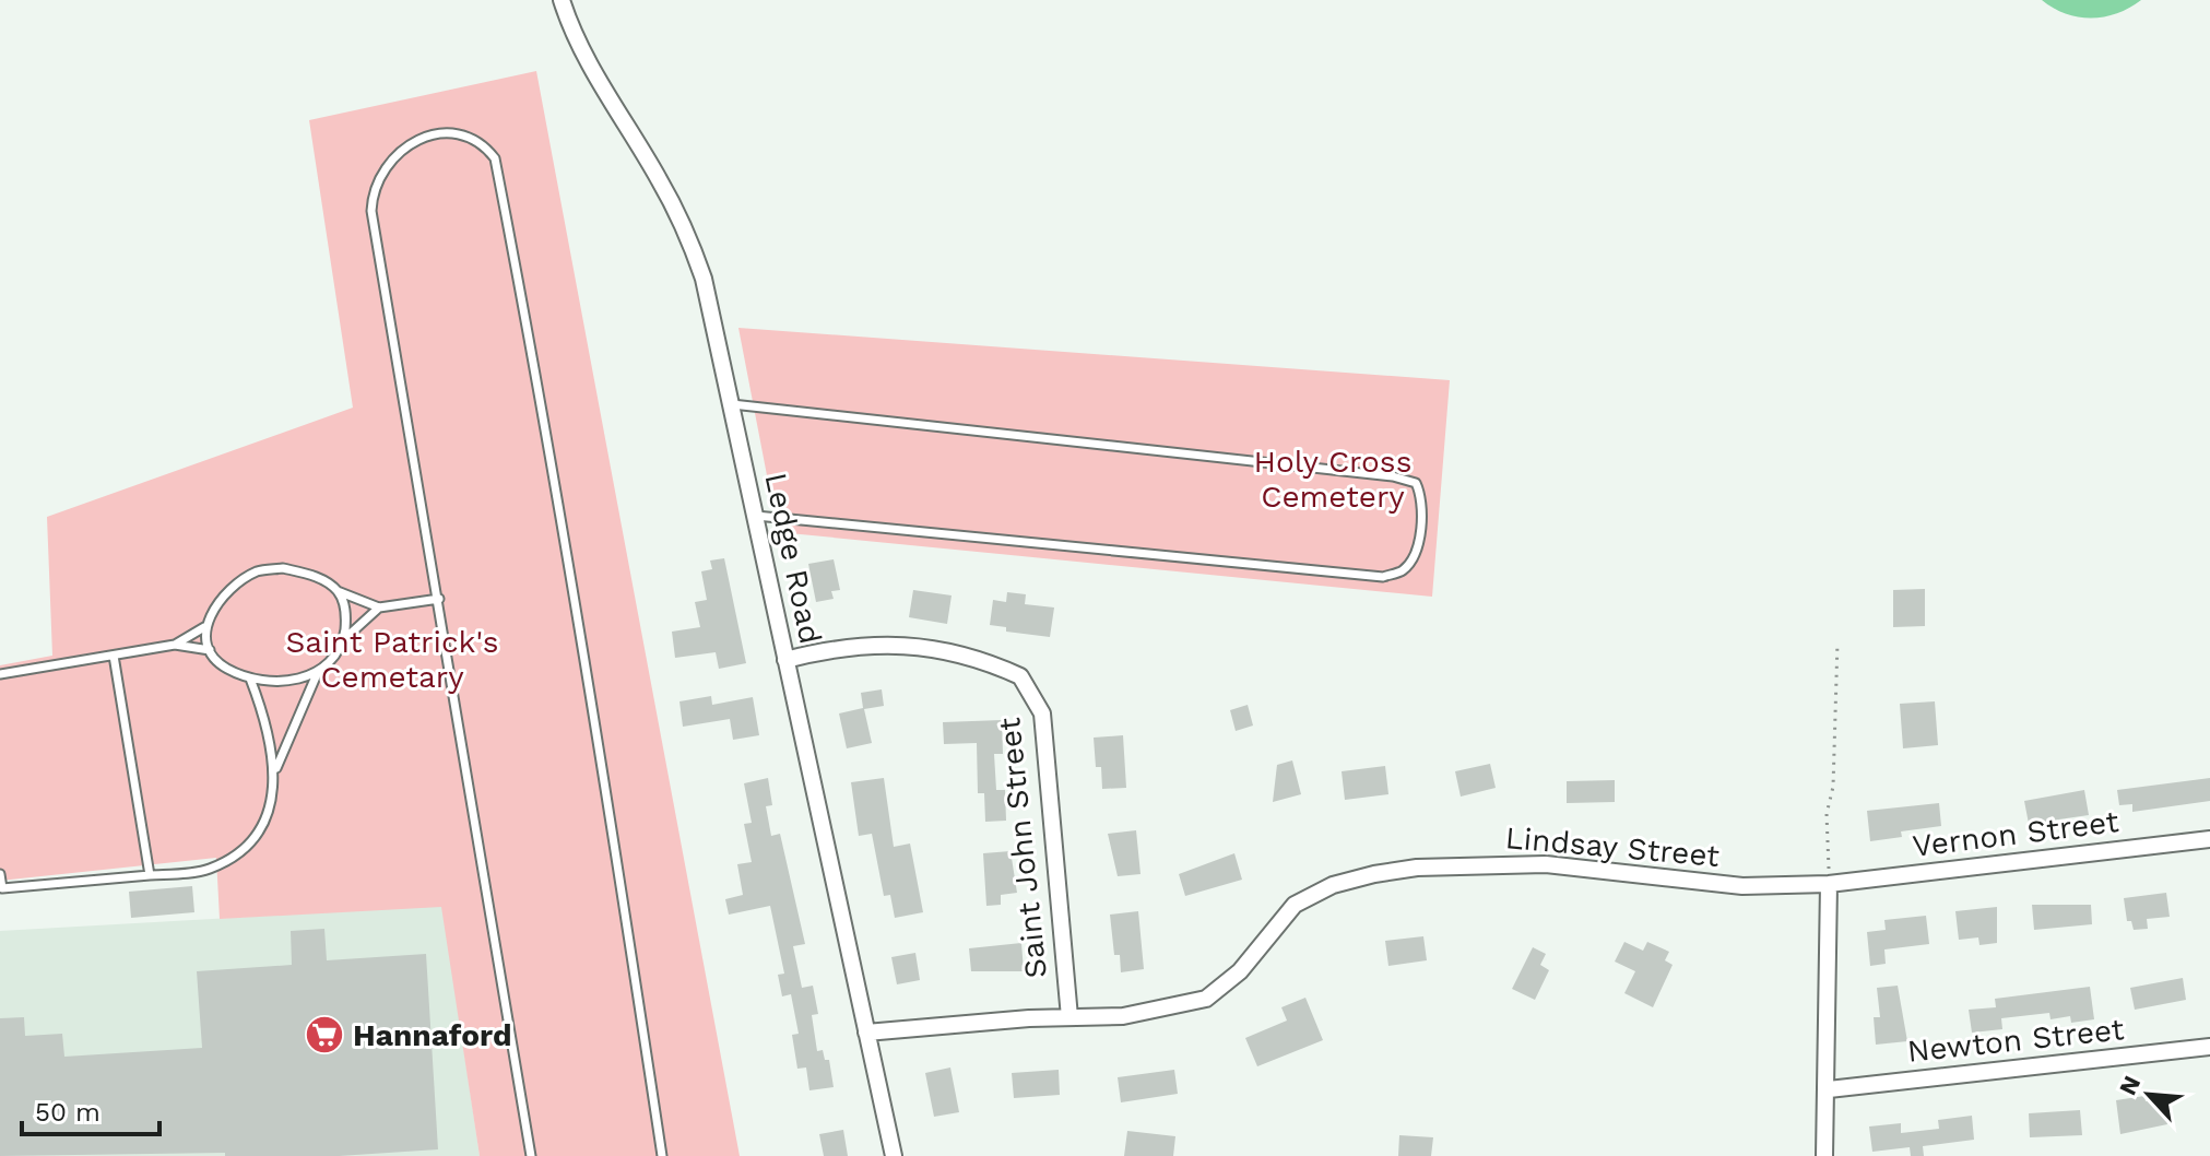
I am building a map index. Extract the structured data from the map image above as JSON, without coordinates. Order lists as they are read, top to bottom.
{
  "streets": {
    "street": [
      "Ledge Road",
      "Vernon Street",
      "Lindsay Street",
      "Saint John Street",
      "Newton Street"
    ]
  },
  "crossings": [
    ["Ledge Road", "Lindsay Street"],
    ["Ledge Road", "Saint John Street"],
    ["Vernon Street", "Lindsay Street"],
    ["Lindsay Street", "Saint John Street"]
  ],
  "parks": ["Holy Cross Cemetery", "Saint Patrick's Cemetary"],
  "places": {
    "supermarket": ["Hannaford"]
  },
  "scale_bar": "50 m",
  "north": "top left"
}
